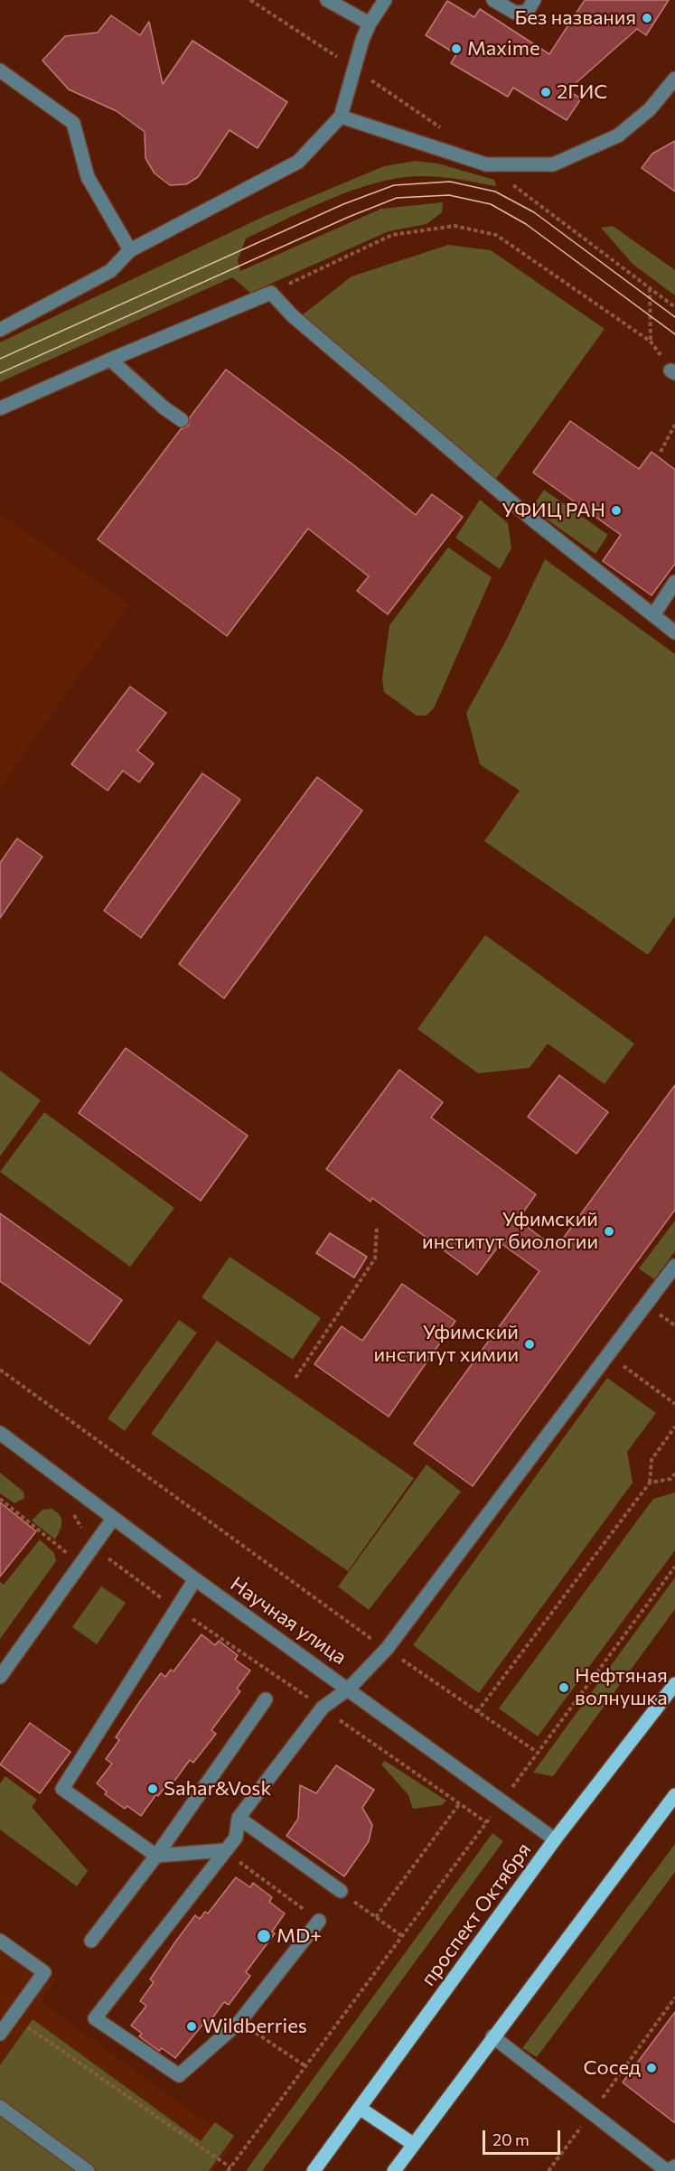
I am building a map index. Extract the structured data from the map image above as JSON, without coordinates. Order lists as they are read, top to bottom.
{
  "streets": {
    "main road": ["проспект Октября"],
    "street": ["Научная улица"]
  },
  "crossings": [
    ["Научная улица", "проспект Октября"]
  ],
  "places": [
    "Без названия",
    "Maxime",
    "2ГИС",
    "УФИЦ РАН",
    "Уфимский институт биологии",
    "Уфимский институт химии",
    "Нефтяная волнушка",
    "Sahar&Vosk",
    "MD+",
    "Wildberries",
    "Сосед"
  ],
  "scale_bar": "20 m"
}
